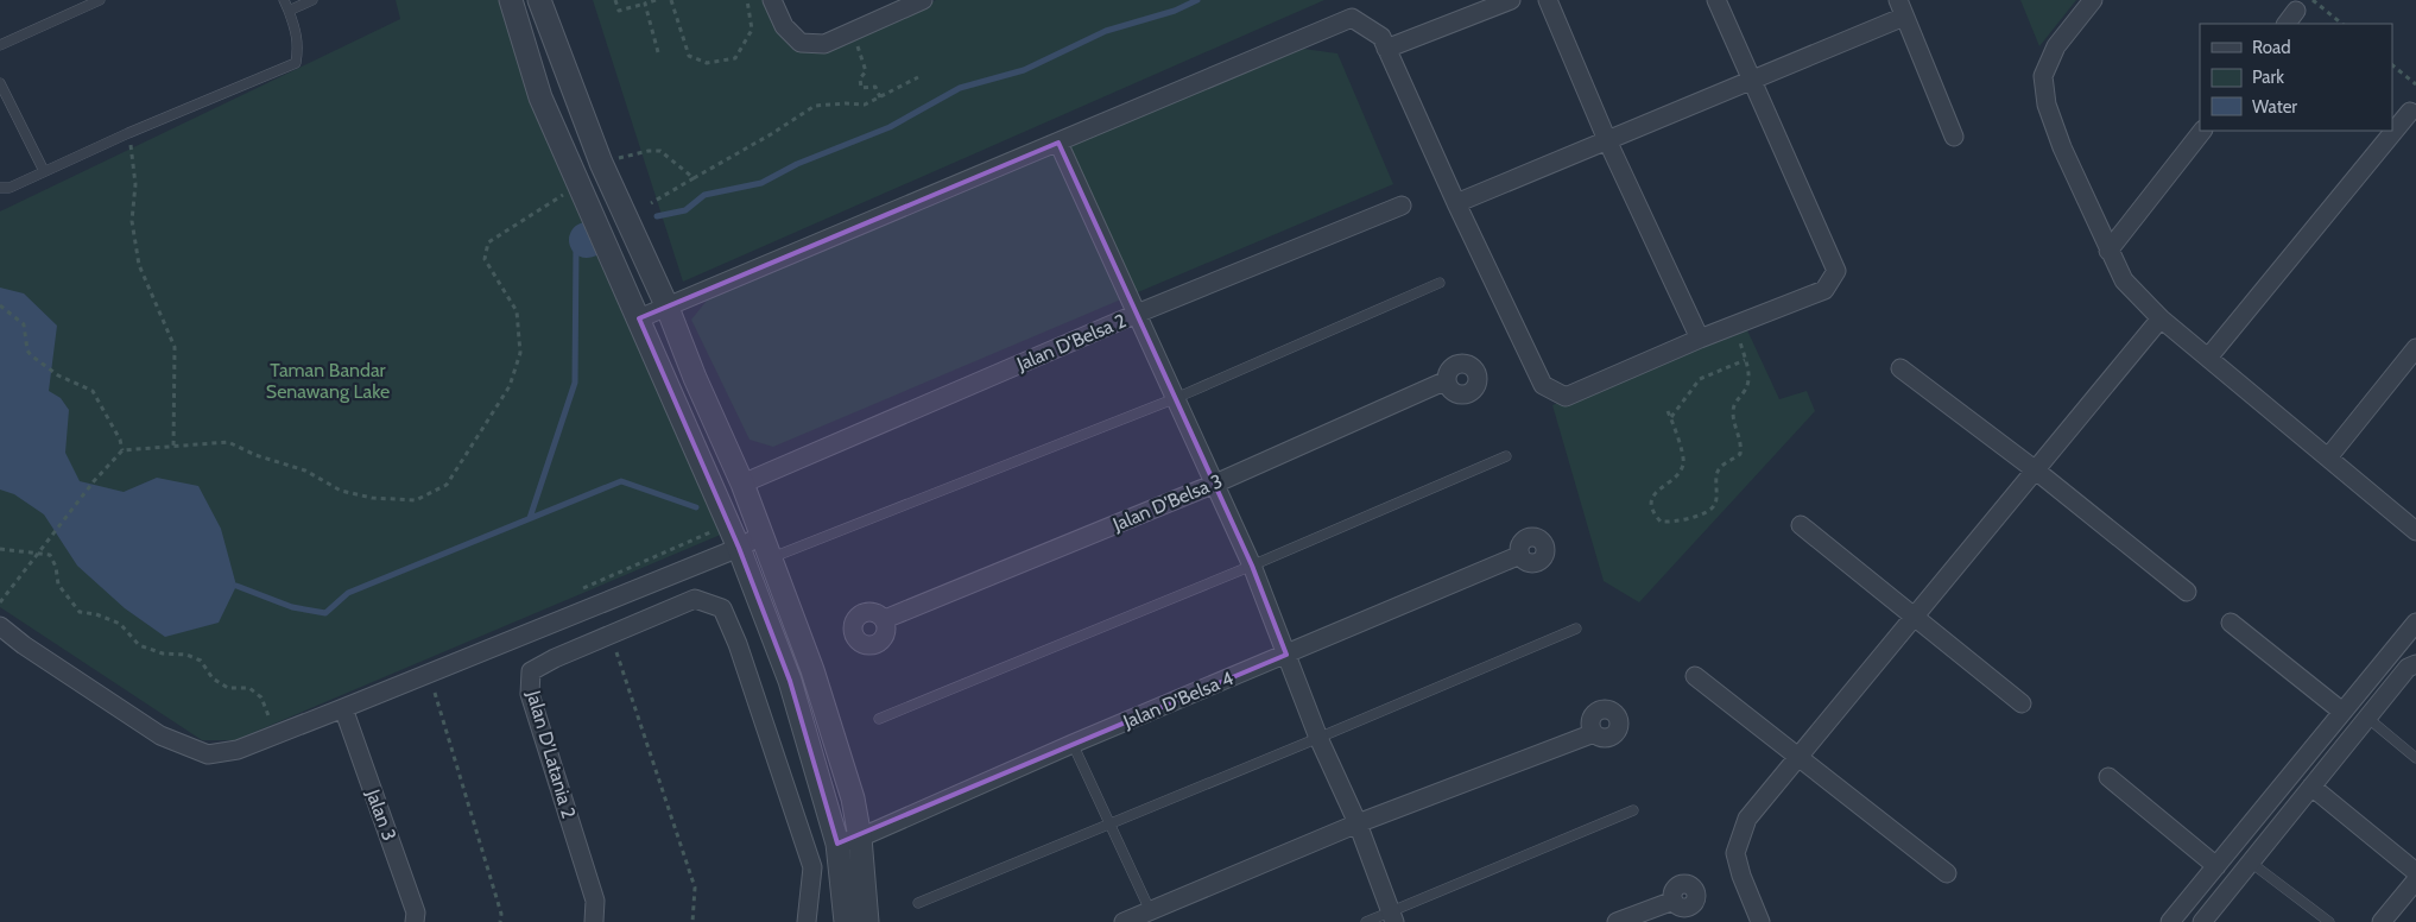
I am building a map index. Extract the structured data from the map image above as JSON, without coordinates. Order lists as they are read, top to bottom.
{
  "streets": {
    "street": [
      "Jalan D'Belsa 2",
      "Jalan D'Belsa 3",
      "Jalan D'Belsa 4",
      "Jalan D’Latania 2",
      "Jalan 3"
    ]
  },
  "parks": ["Taman Bandar Senawang Lake"],
  "legend": ["Road", "Park", "Water"]
}
